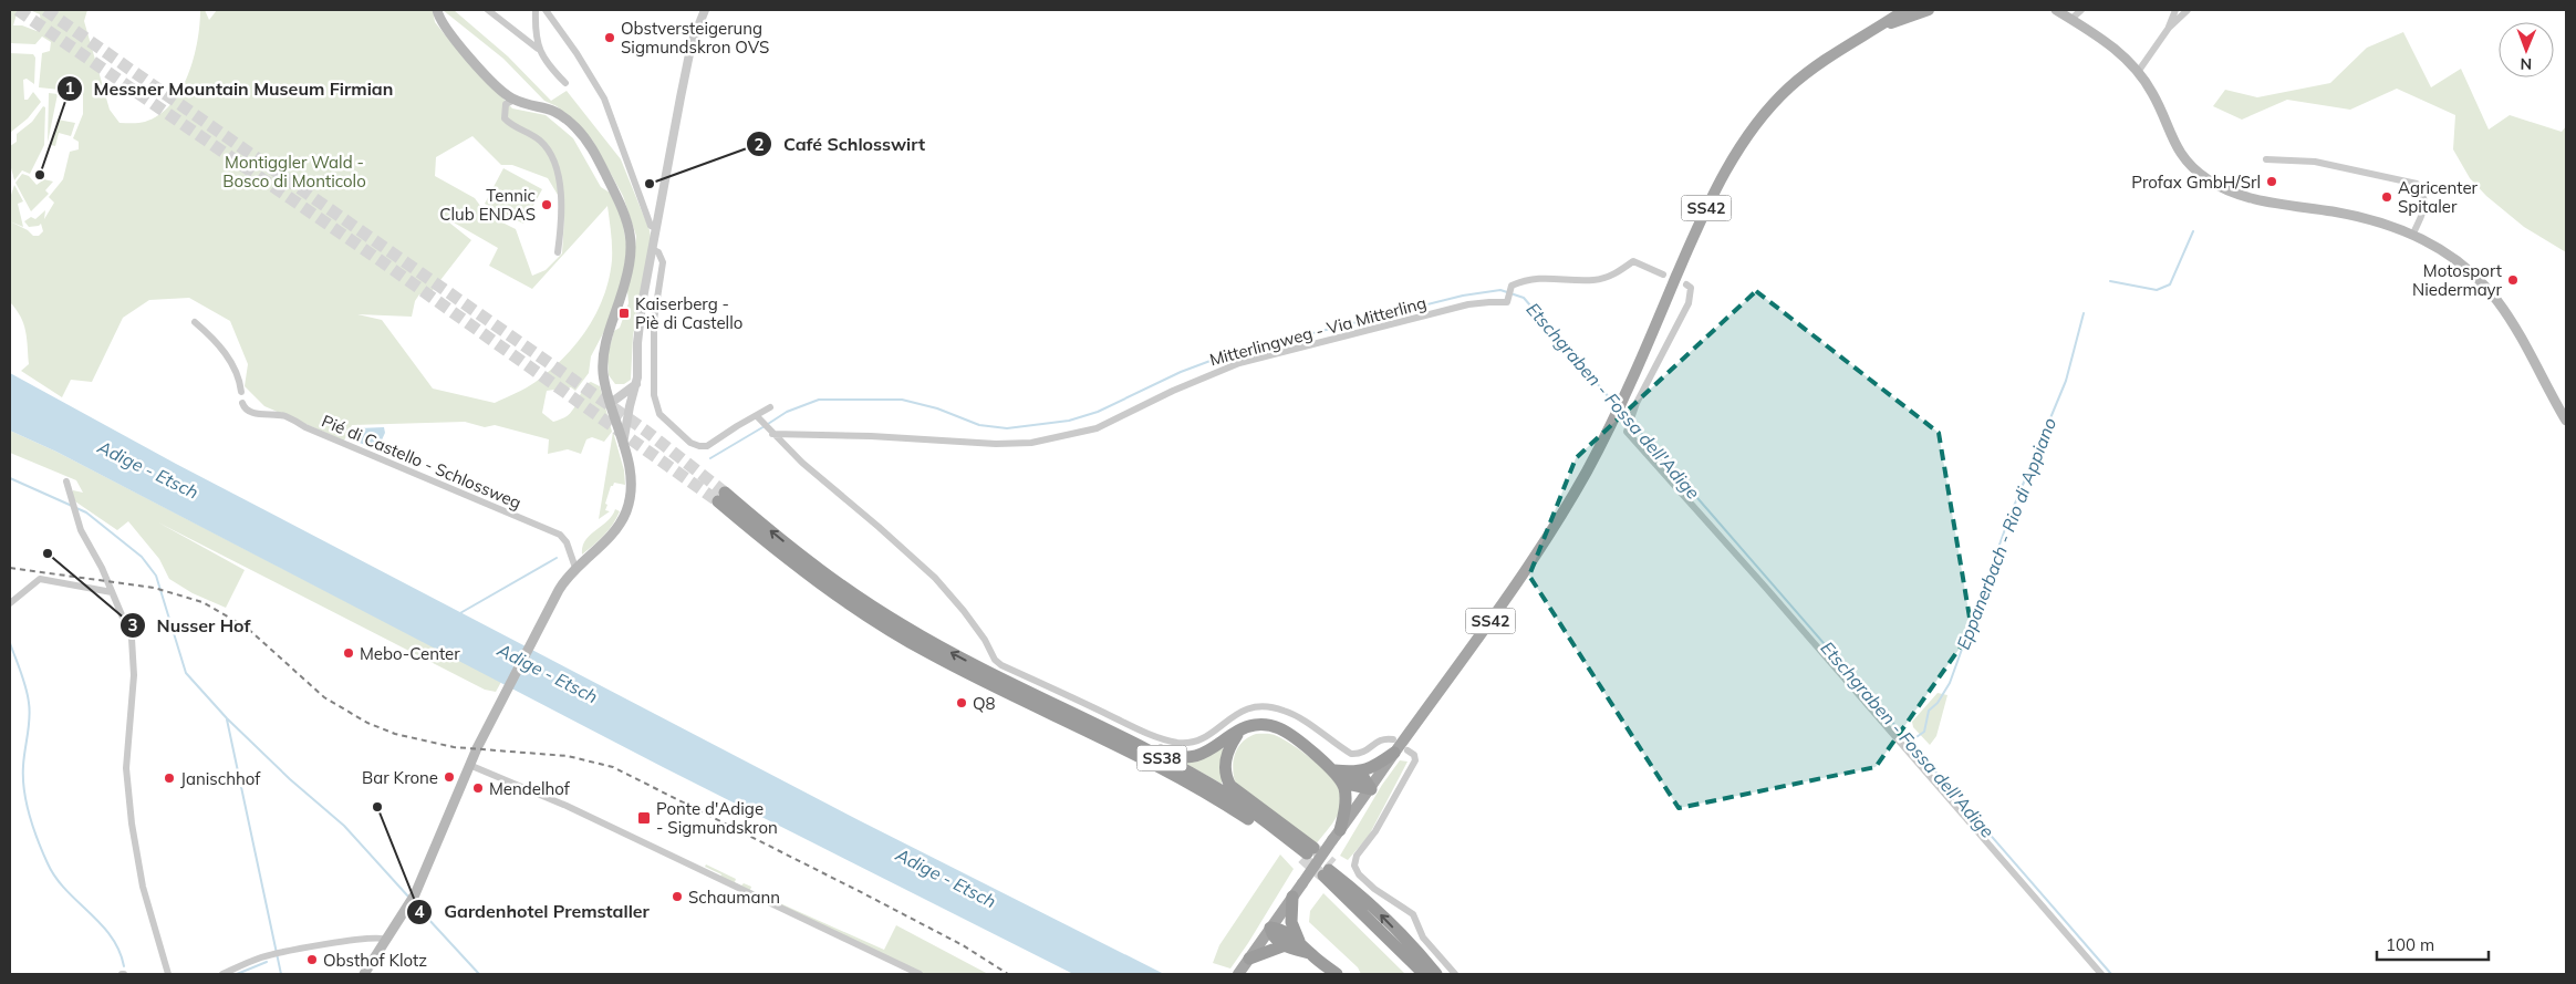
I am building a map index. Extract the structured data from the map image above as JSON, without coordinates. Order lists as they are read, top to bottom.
{
  "streets": {
    "highway": ["SS38"],
    "main road": ["SS42"],
    "street": ["Mitterlingweg - Via Mitterling", "Pié di Castello - Schlossweg"]
  },
  "water": ["Etschgraben - Fossa dell'Adige", "Adige - Etsch", "Eppanerbach - Rio di Appiano"],
  "parks": ["Montiggler Wald - Bosco di Monticolo"],
  "places": {
    "other": [
      "Obstversteigerung Sigmundskron OVS",
      "Messner Mountain Museum Firmian",
      "Profax GmbH/Srl",
      "Café Schlosswirt",
      "Agricenter Spitaler",
      "Tennic Club ENDAS",
      "Motosport Niedermayr",
      "Nusser Hof",
      "Mebo-Center",
      "Q8",
      "Bar Krone",
      "Janischhof",
      "Mendelhof",
      "Gardenhotel Premstaller",
      "Schaumann",
      "Obsthof Klotz"
    ],
    "transit": ["Kaiserberg - Piè di Castello", "Ponte d'Adige - Sigmundskron"]
  },
  "scale_bar": "100 m",
  "north": "bottom"
}
